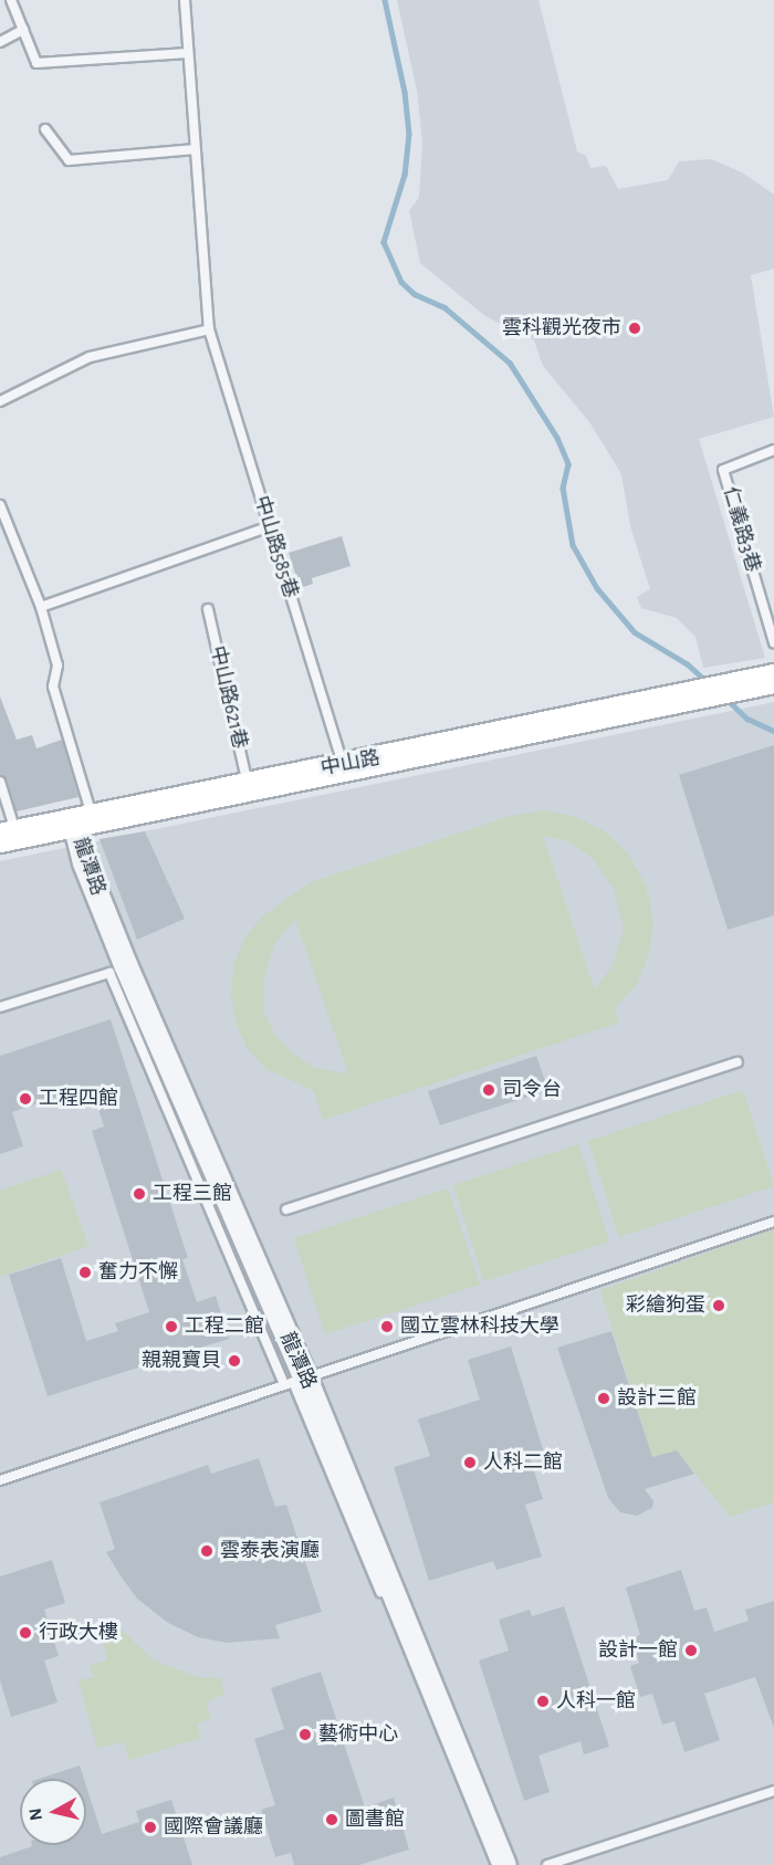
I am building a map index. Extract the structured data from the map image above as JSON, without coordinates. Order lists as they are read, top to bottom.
{
  "streets": {
    "main road": ["中山路"],
    "street": ["龍潭路"],
    "lane": ["仁義路3巷", "中山路585巷", "中山路621巷"]
  },
  "crossings": [
    ["中山路585巷", "中山路"],
    ["中山路621巷", "中山路"],
    ["中山路", "龍潭路"]
  ],
  "places": [
    "雲科觀光夜市",
    "司令台",
    "工程四館",
    "工程三館",
    "奮力不懈",
    "彩繪狗蛋",
    "工程二館",
    "國立雲林科技大學",
    "親親寶貝",
    "設計三館",
    "人科二館",
    "雲泰表演廳",
    "行政大樓",
    "設計一館",
    "人科一館",
    "藝術中心",
    "圖書館",
    "國際會議廳"
  ],
  "north": "left"
}
